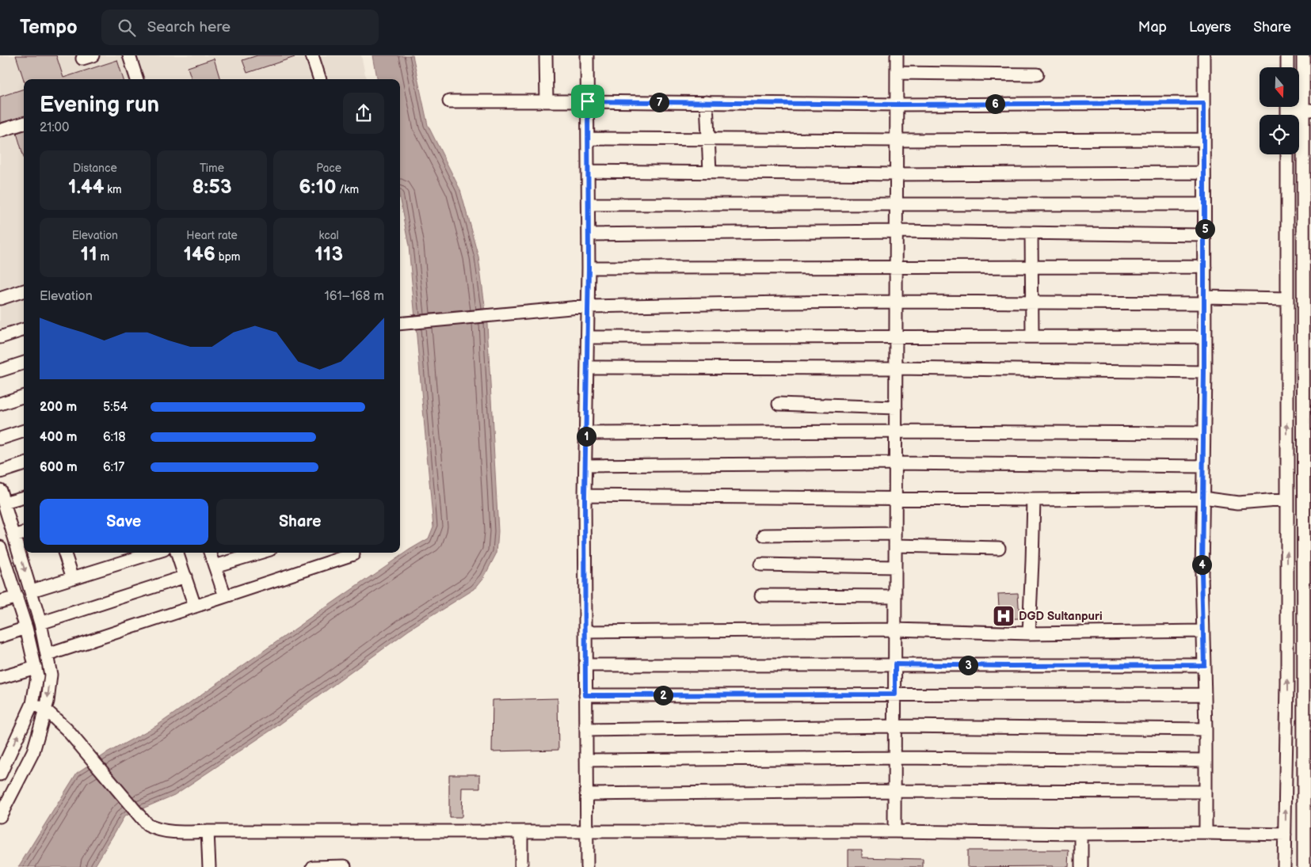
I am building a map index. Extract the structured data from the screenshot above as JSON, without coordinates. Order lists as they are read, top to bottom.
{
  "places": {
    "hospital": ["DGD Sultanpuri"]
  },
  "north": "bottom",
  "page": {
    "header": "Tempo",
    "search": "Search here",
    "nav": ["Map", "Layers", "Share"],
    "heading": ["Evening run", "21:00"],
    "pins": [
      "7",
      "6",
      "5",
      "1",
      "4",
      "3",
      "2"
    ],
    "stats": [
      ["Distance", "1.44 km"],
      ["Time", "8:53"],
      ["Pace", "6:10 /km"],
      ["Elevation", "11 m"],
      ["Heart rate", "146 bpm"],
      ["kcal", "113"]
    ],
    "chart": ["Elevation", "161–168 m"],
    "list": [
      {
        "name": "200 m",
        "note": "5:54"
      },
      {
        "name": "400 m",
        "note": "6:18"
      },
      {
        "name": "600 m",
        "note": "6:17"
      }
    ],
    "buttons": ["Save", "Share"]
  }
}
